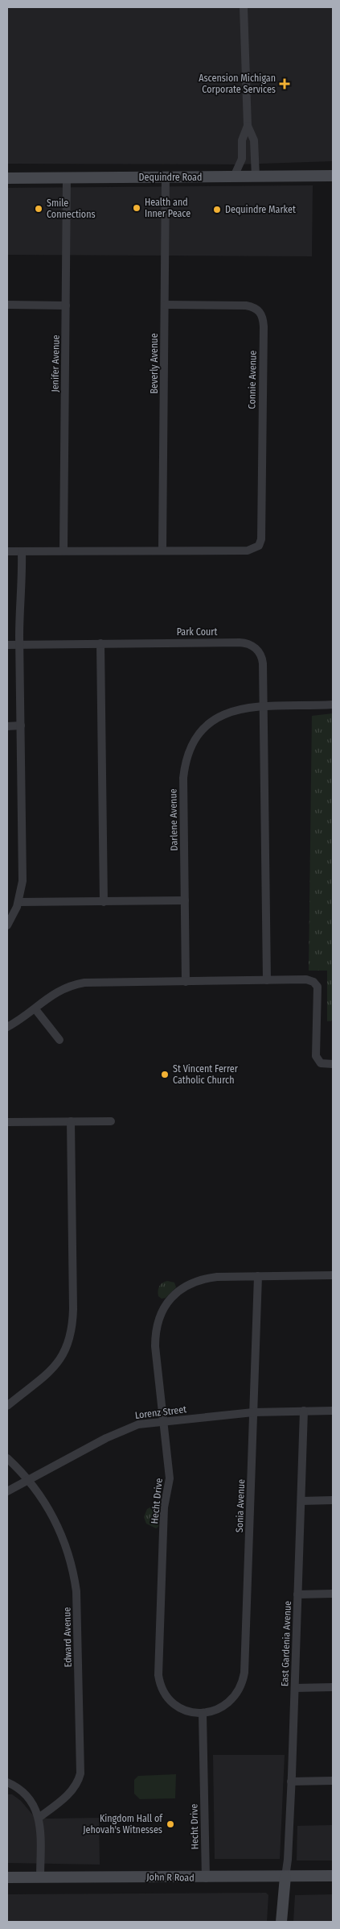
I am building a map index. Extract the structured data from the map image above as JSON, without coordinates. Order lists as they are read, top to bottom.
{
  "streets": {
    "main road": ["Dequindre Road", "John R Road"],
    "street": [
      "Jenifer Avenue",
      "Beverly Avenue",
      "Connie Avenue",
      "Park Court",
      "Darlene Avenue",
      "Lorenz Street",
      "Hecht Drive",
      "Sonia Avenue",
      "Edward Avenue",
      "East Gardenia Avenue"
    ]
  },
  "crossings": [
    ["Dequindre Road", "Jenifer Avenue"],
    ["Dequindre Road", "Beverly Avenue"],
    ["Beverly Avenue", "Connie Avenue"],
    ["Park Court", "Darlene Avenue"],
    ["Lorenz Street", "Hecht Drive"],
    ["Lorenz Street", "Sonia Avenue"],
    ["Lorenz Street", "Edward Avenue"],
    ["Lorenz Street", "East Gardenia Avenue"],
    ["Hecht Drive", "Sonia Avenue"],
    ["Hecht Drive", "John R Road"],
    ["East Gardenia Avenue", "John R Road"]
  ],
  "places": {
    "health": ["Ascension Michigan Corporate Services"],
    "other": [
      "Health and Inner Peace",
      "Smile Connections",
      "Dequindre Market",
      "St Vincent Ferrer Catholic Church",
      "Kingdom Hall of Jehovah's Witnesses"
    ]
  }
}
